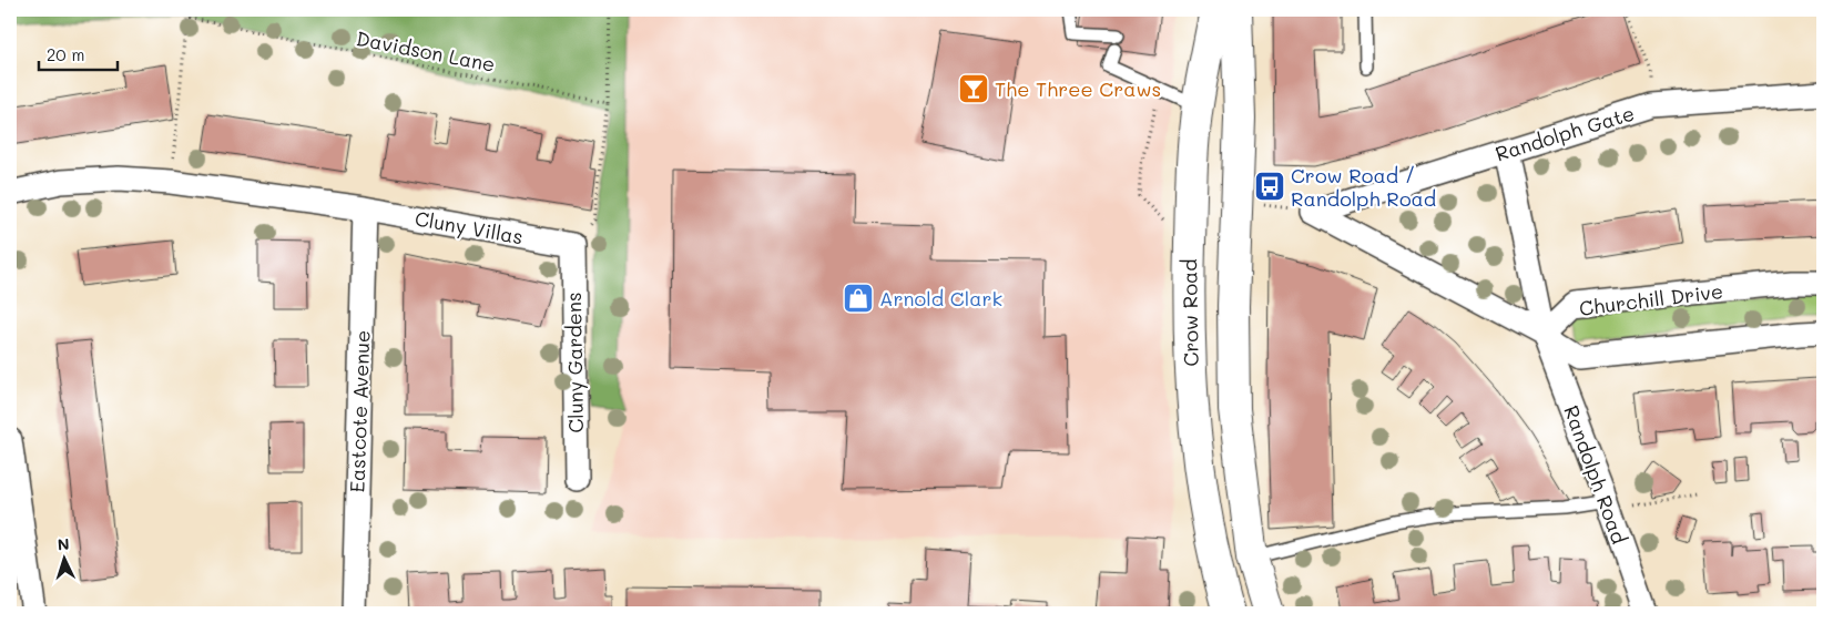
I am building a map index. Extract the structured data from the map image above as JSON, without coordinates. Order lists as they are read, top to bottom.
{
  "streets": {
    "main road": ["Crow Road"],
    "street": [
      "Randolph Gate",
      "Cluny Villas",
      "Churchill Drive",
      "Cluny Gardens",
      "Eastcote Avenue",
      "Randolph Road"
    ],
    "path": ["Davidson Lane"]
  },
  "crossings": [
    ["Randolph Gate", "Randolph Road"],
    ["Cluny Villas", "Cluny Gardens"],
    ["Cluny Villas", "Eastcote Avenue"],
    ["Churchill Drive", "Randolph Road"]
  ],
  "places": {
    "bar": ["The Three Craws"],
    "bus stop": ["Crow Road / Randolph Road"],
    "shop": ["Arnold Clark"]
  },
  "scale_bar": "20 m",
  "north": "top"
}
